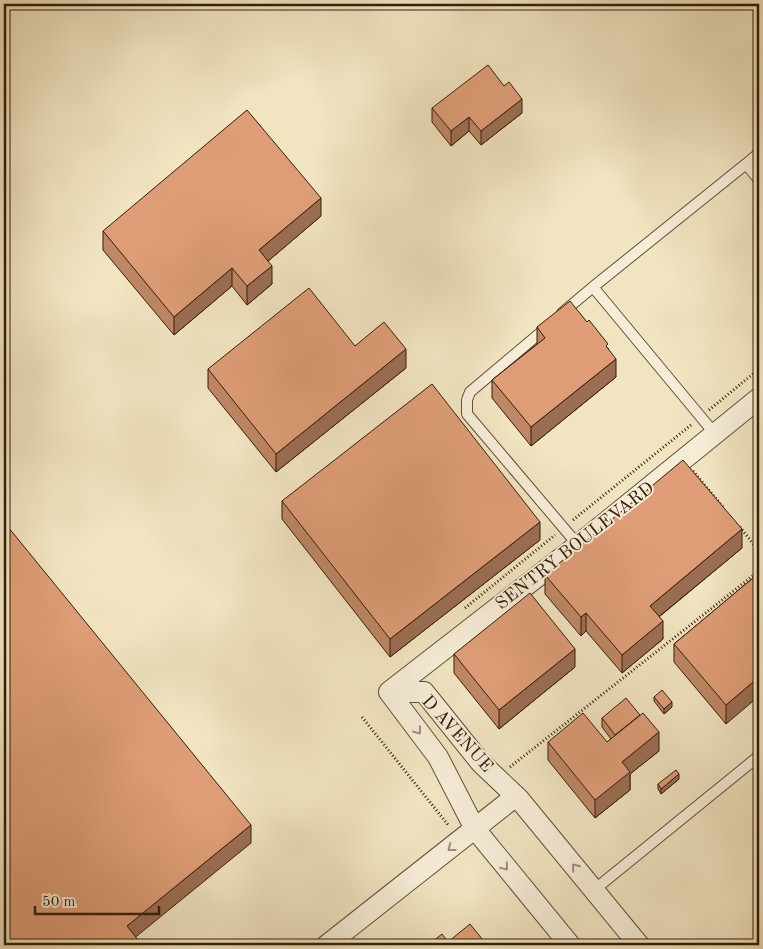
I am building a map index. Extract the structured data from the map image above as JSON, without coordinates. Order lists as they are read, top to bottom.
{
  "streets": {
    "street": ["SENTRY BOULEVARD", "D AVENUE"]
  },
  "crossings": [
    ["SENTRY BOULEVARD", "D AVENUE"]
  ],
  "scale_bar": "50 m"
}
